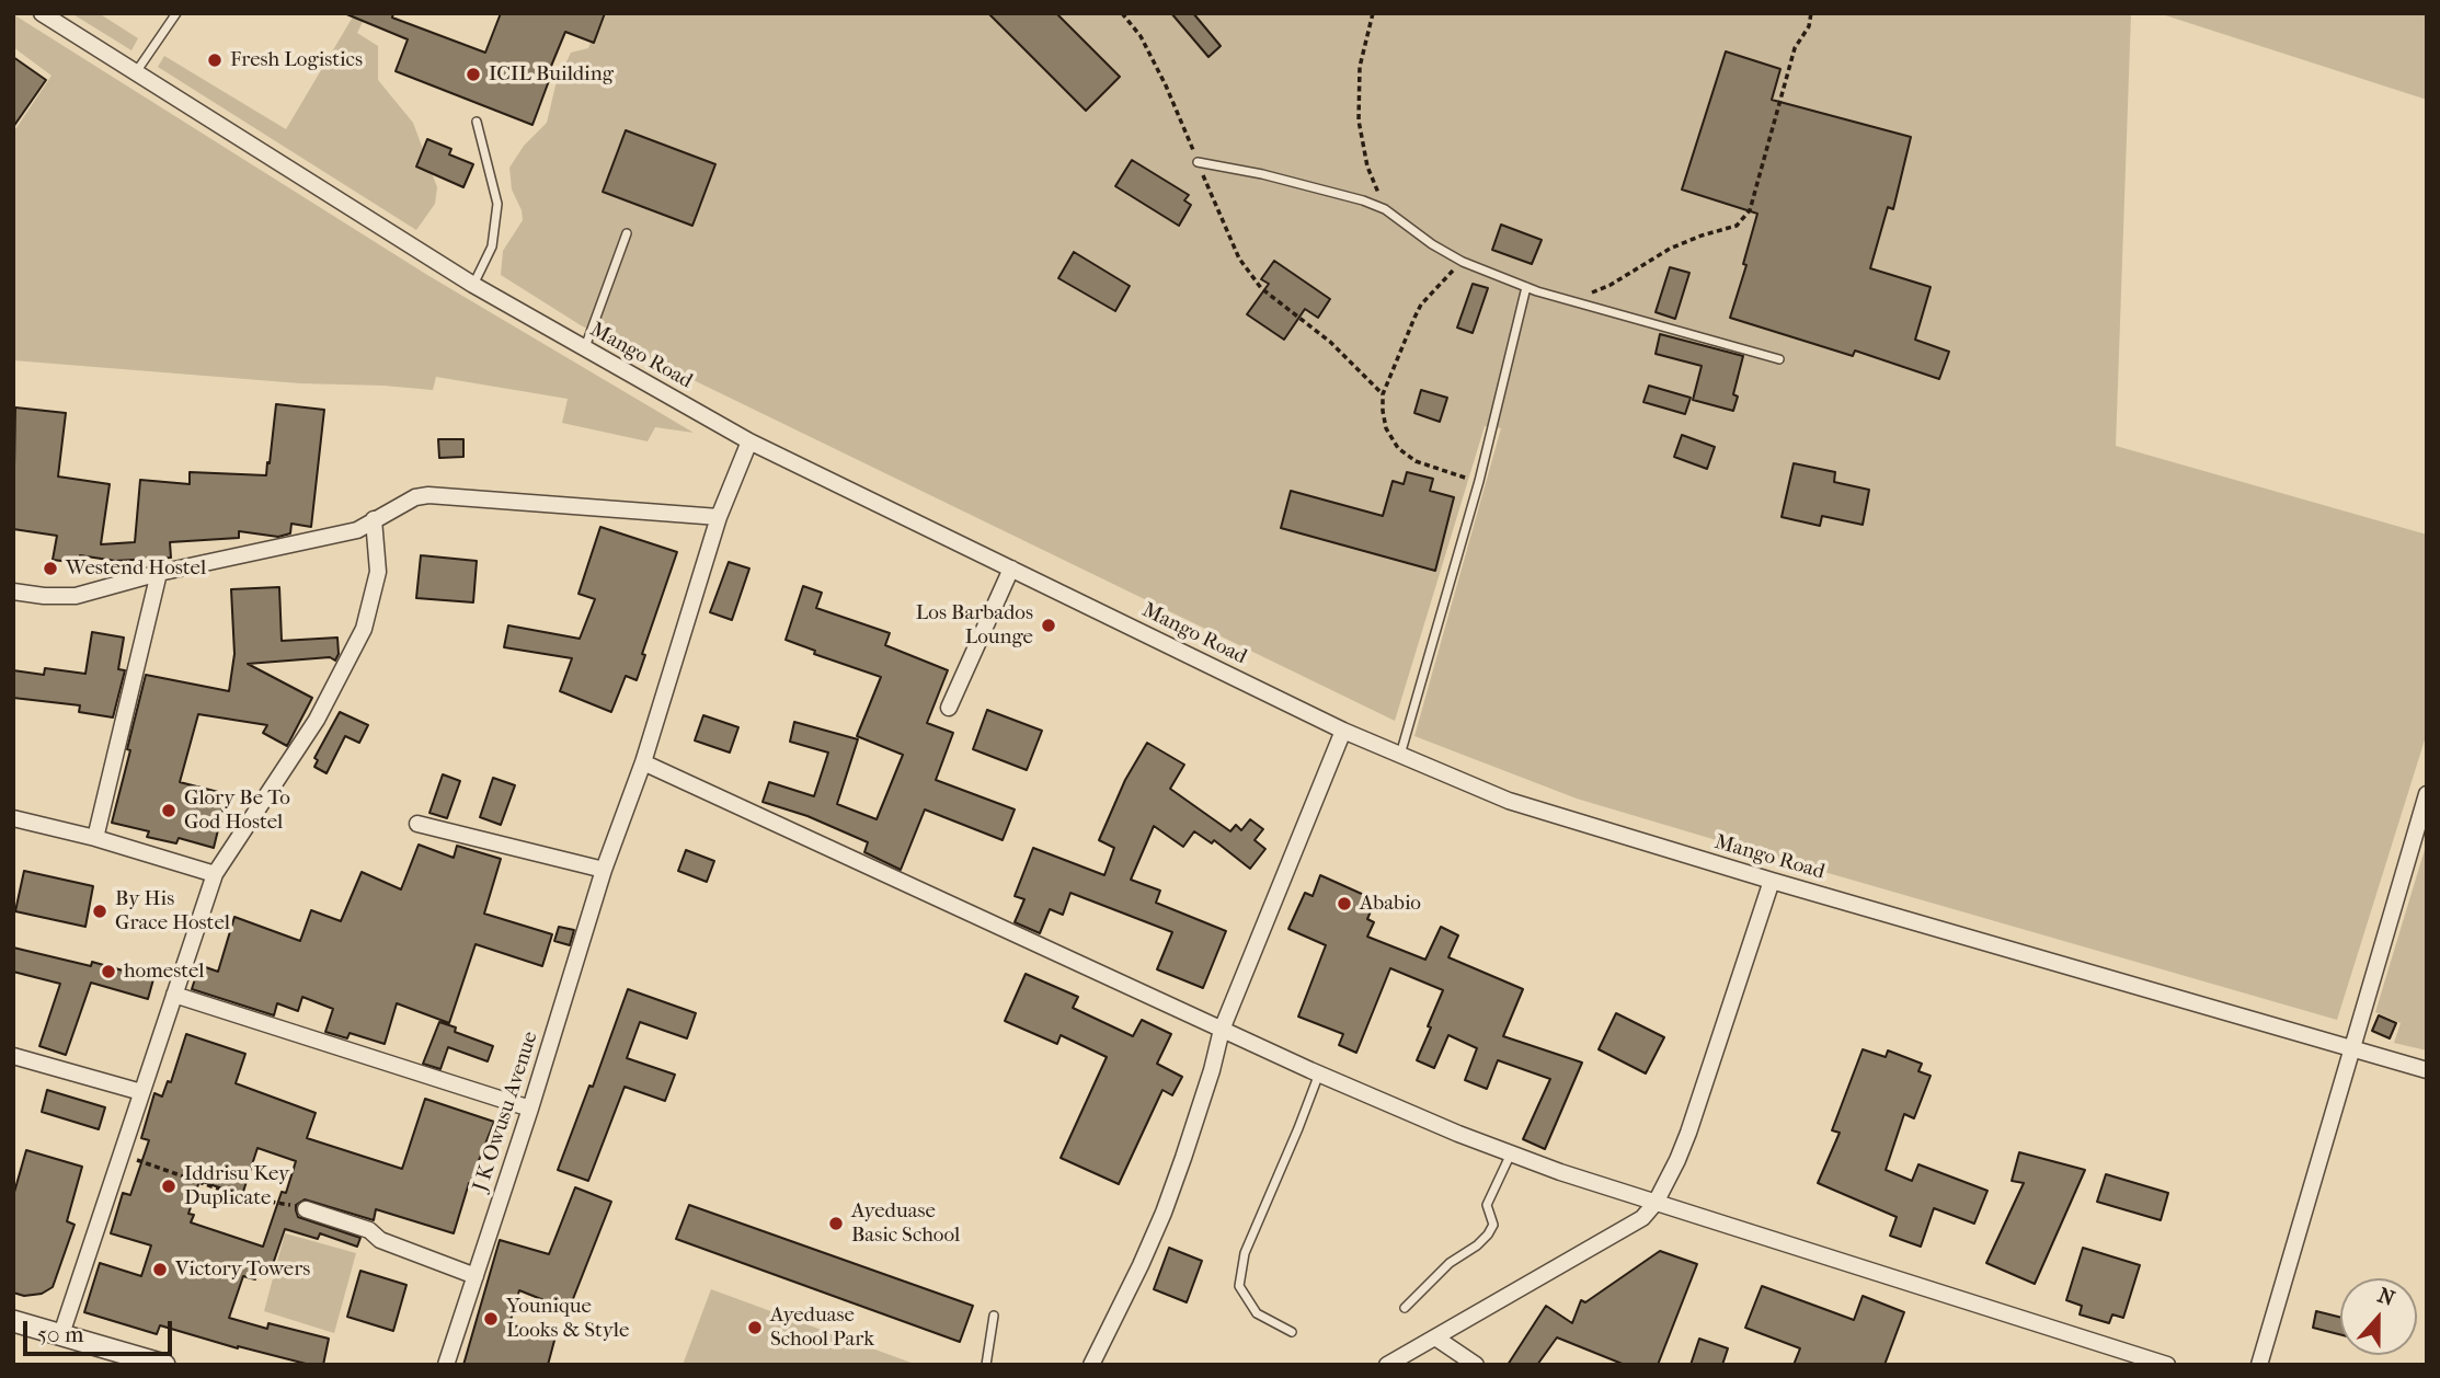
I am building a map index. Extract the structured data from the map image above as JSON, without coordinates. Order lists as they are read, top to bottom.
{
  "streets": {
    "street": ["Mango Road", "J K Owusu Avenue"]
  },
  "crossings": [
    ["Mango Road", "J K Owusu Avenue"]
  ],
  "places": [
    "Fresh Logistics",
    "ICIL Building",
    "Westend Hostel",
    "Los Barbados Lounge",
    "Glory Be To God Hostel",
    "Ababio",
    "By His Grace Hostel",
    "homestel",
    "Iddrisu Key Duplicate",
    "Ayeduase Basic School",
    "Victory Towers",
    "Younique Looks & Style",
    "Ayeduase School Park"
  ],
  "scale_bar": "50 m",
  "north": "top"
}
